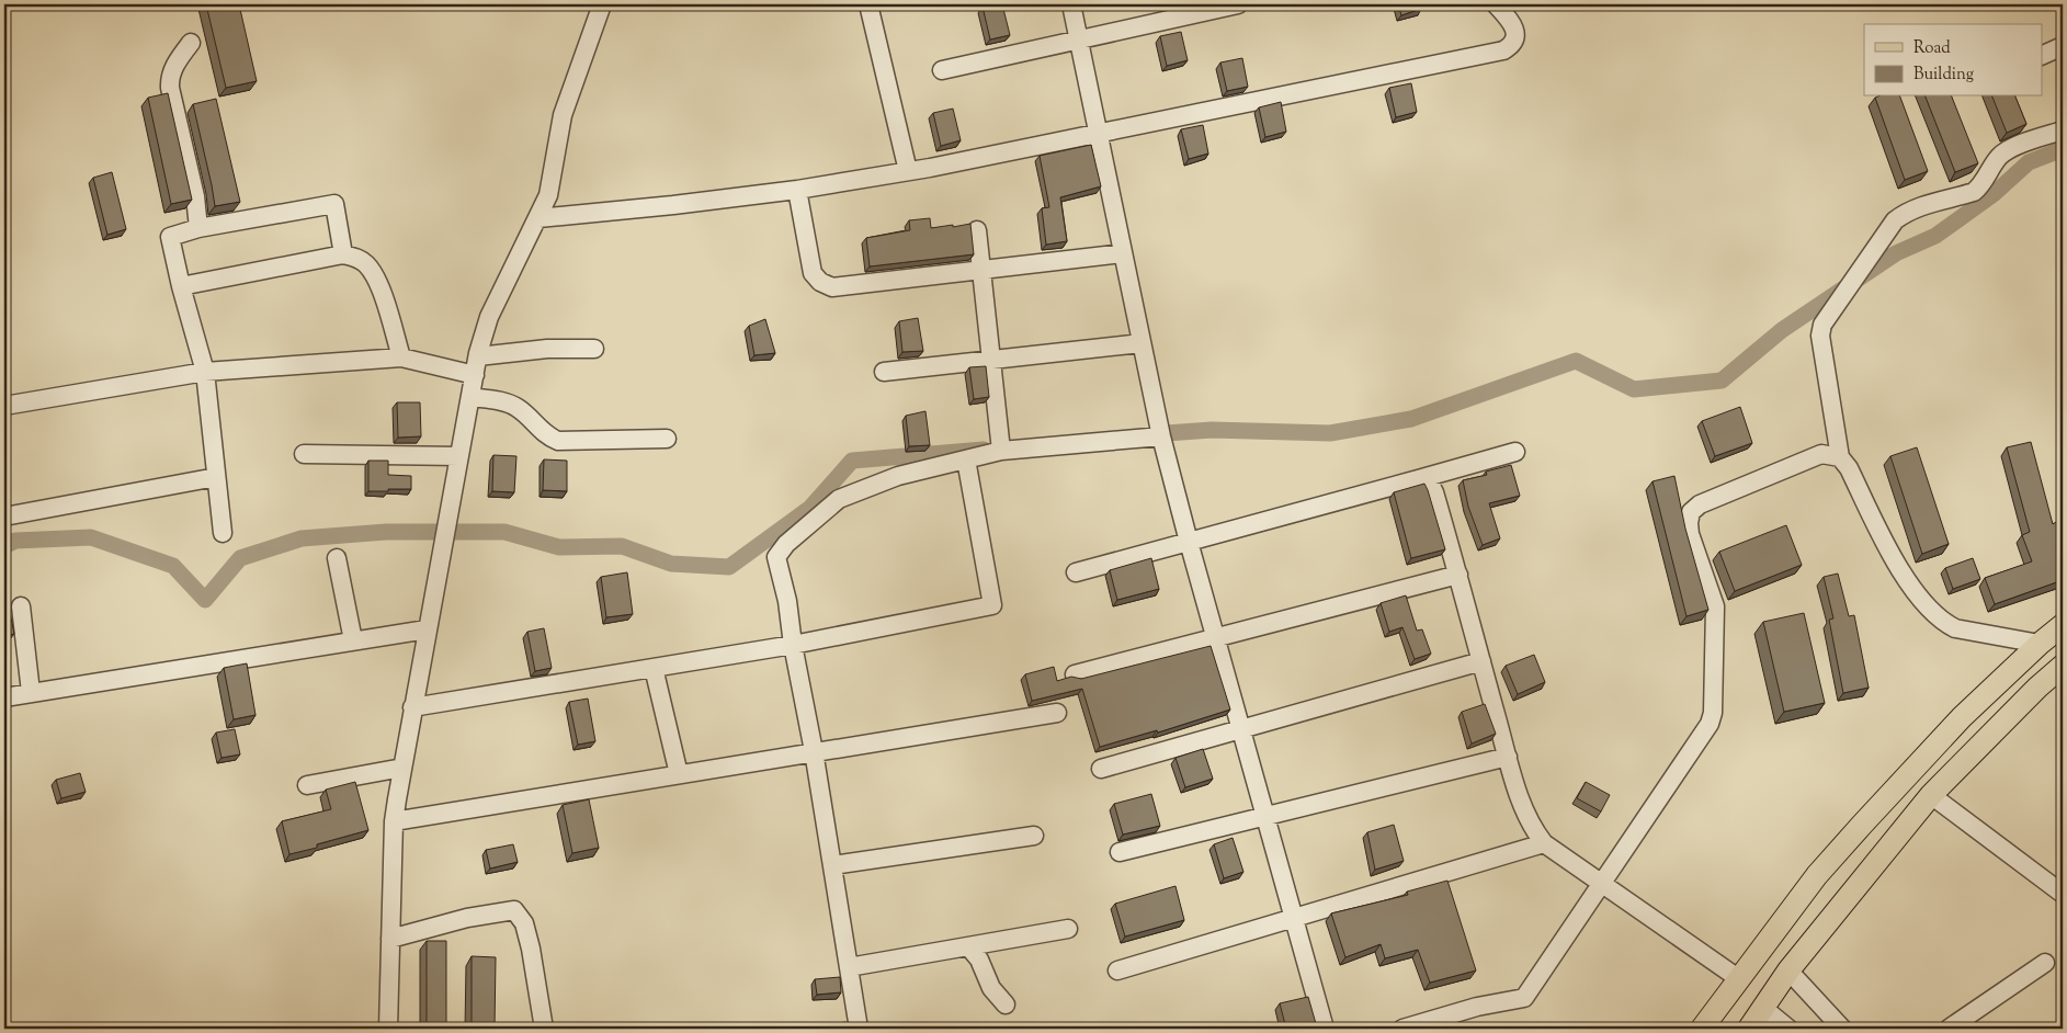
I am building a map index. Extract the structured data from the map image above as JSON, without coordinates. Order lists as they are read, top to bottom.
{
  "legend": ["Road", "Building"]
}
